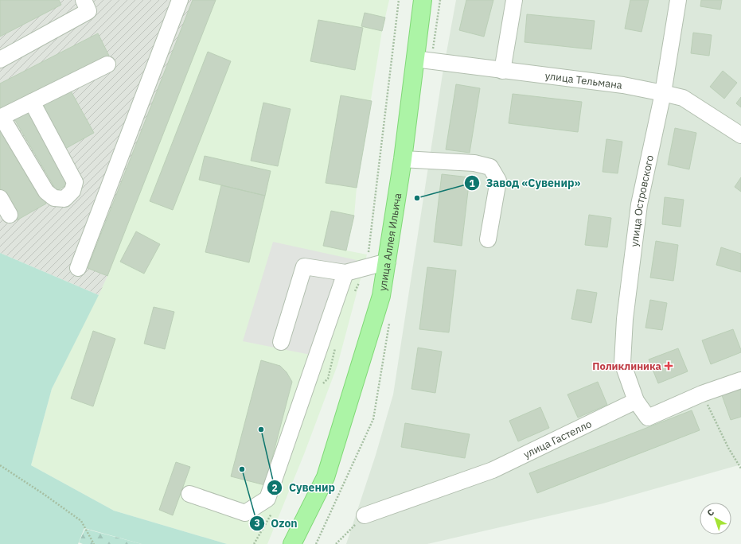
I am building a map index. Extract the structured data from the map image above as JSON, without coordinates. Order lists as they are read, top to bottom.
{
  "streets": {
    "main road": ["улица Аллея Ильича"],
    "street": ["улица Тельмана", "улица Островского", "улица Гастелло"]
  },
  "crossings": [
    ["улица Тельмана", "улица Островского"],
    ["улица Тельмана", "улица Аллея Ильича"],
    ["улица Островского", "улица Гастелло"]
  ],
  "places": {
    "other": ["Завод «Сувенир»", "Сувенир", "Ozon"],
    "health": ["Поликлиника"]
  },
  "north": "top left"
}
